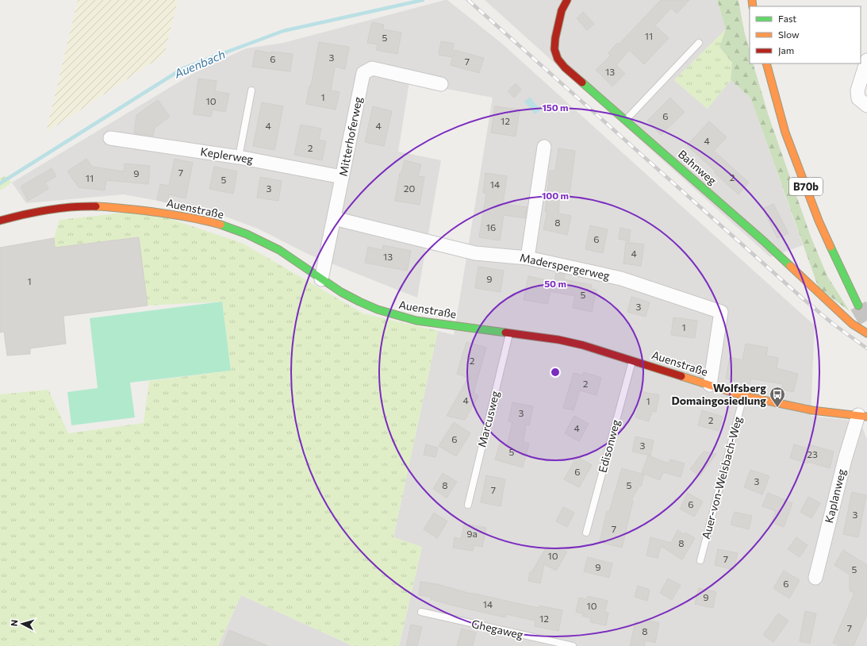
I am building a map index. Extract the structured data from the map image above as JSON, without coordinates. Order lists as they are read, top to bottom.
{
  "streets": {
    "street": [
      "Mitterhoferweg",
      "Keplerweg",
      "Bahnweg",
      "B70b",
      "Auenstraße",
      "Maderspergerweg",
      "Kaplanweg"
    ],
    "lane": [
      "Marcusweg",
      "Edisonweg",
      "Auer-von-Welsbach-Weg",
      "Ghegaweg"
    ]
  },
  "crossings": [
    ["Mitterhoferweg", "Keplerweg"],
    ["Mitterhoferweg", "Auenstraße"],
    ["Mitterhoferweg", "Maderspergerweg"],
    ["Auenstraße", "Maderspergerweg"],
    ["Auenstraße", "Marcusweg"],
    ["Auenstraße", "Edisonweg"],
    ["Auenstraße", "Auer-von-Welsbach-Weg"],
    ["Auenstraße", "Kaplanweg"]
  ],
  "water": ["Auenbach"],
  "places": {
    "bus stop": ["Wolfsberg Domaingosiedlung"]
  },
  "house_numbers": [
    "11",
    "5",
    "3",
    "6",
    "7",
    "13",
    "1",
    "10",
    "6",
    "12",
    "4",
    "4",
    "4",
    "2",
    "7",
    "9",
    "2",
    "11",
    "5",
    "14",
    "3",
    "20",
    "8",
    "16",
    "6",
    "4",
    "13",
    "9",
    "1",
    "5",
    "3",
    "1",
    "2",
    "2",
    "4",
    "1",
    "3",
    "2",
    "4",
    "6",
    "3",
    "5",
    "23",
    "6",
    "3",
    "8",
    "5",
    "7",
    "6",
    "3",
    "7",
    "9a",
    "8",
    "10",
    "7",
    "9",
    "5",
    "6",
    "9",
    "14",
    "10",
    "12",
    "7",
    "8"
  ],
  "legend": ["Fast", "Slow", "Jam"],
  "north": "left",
  "rings": ["150 m", "100 m", "50 m"]
}
